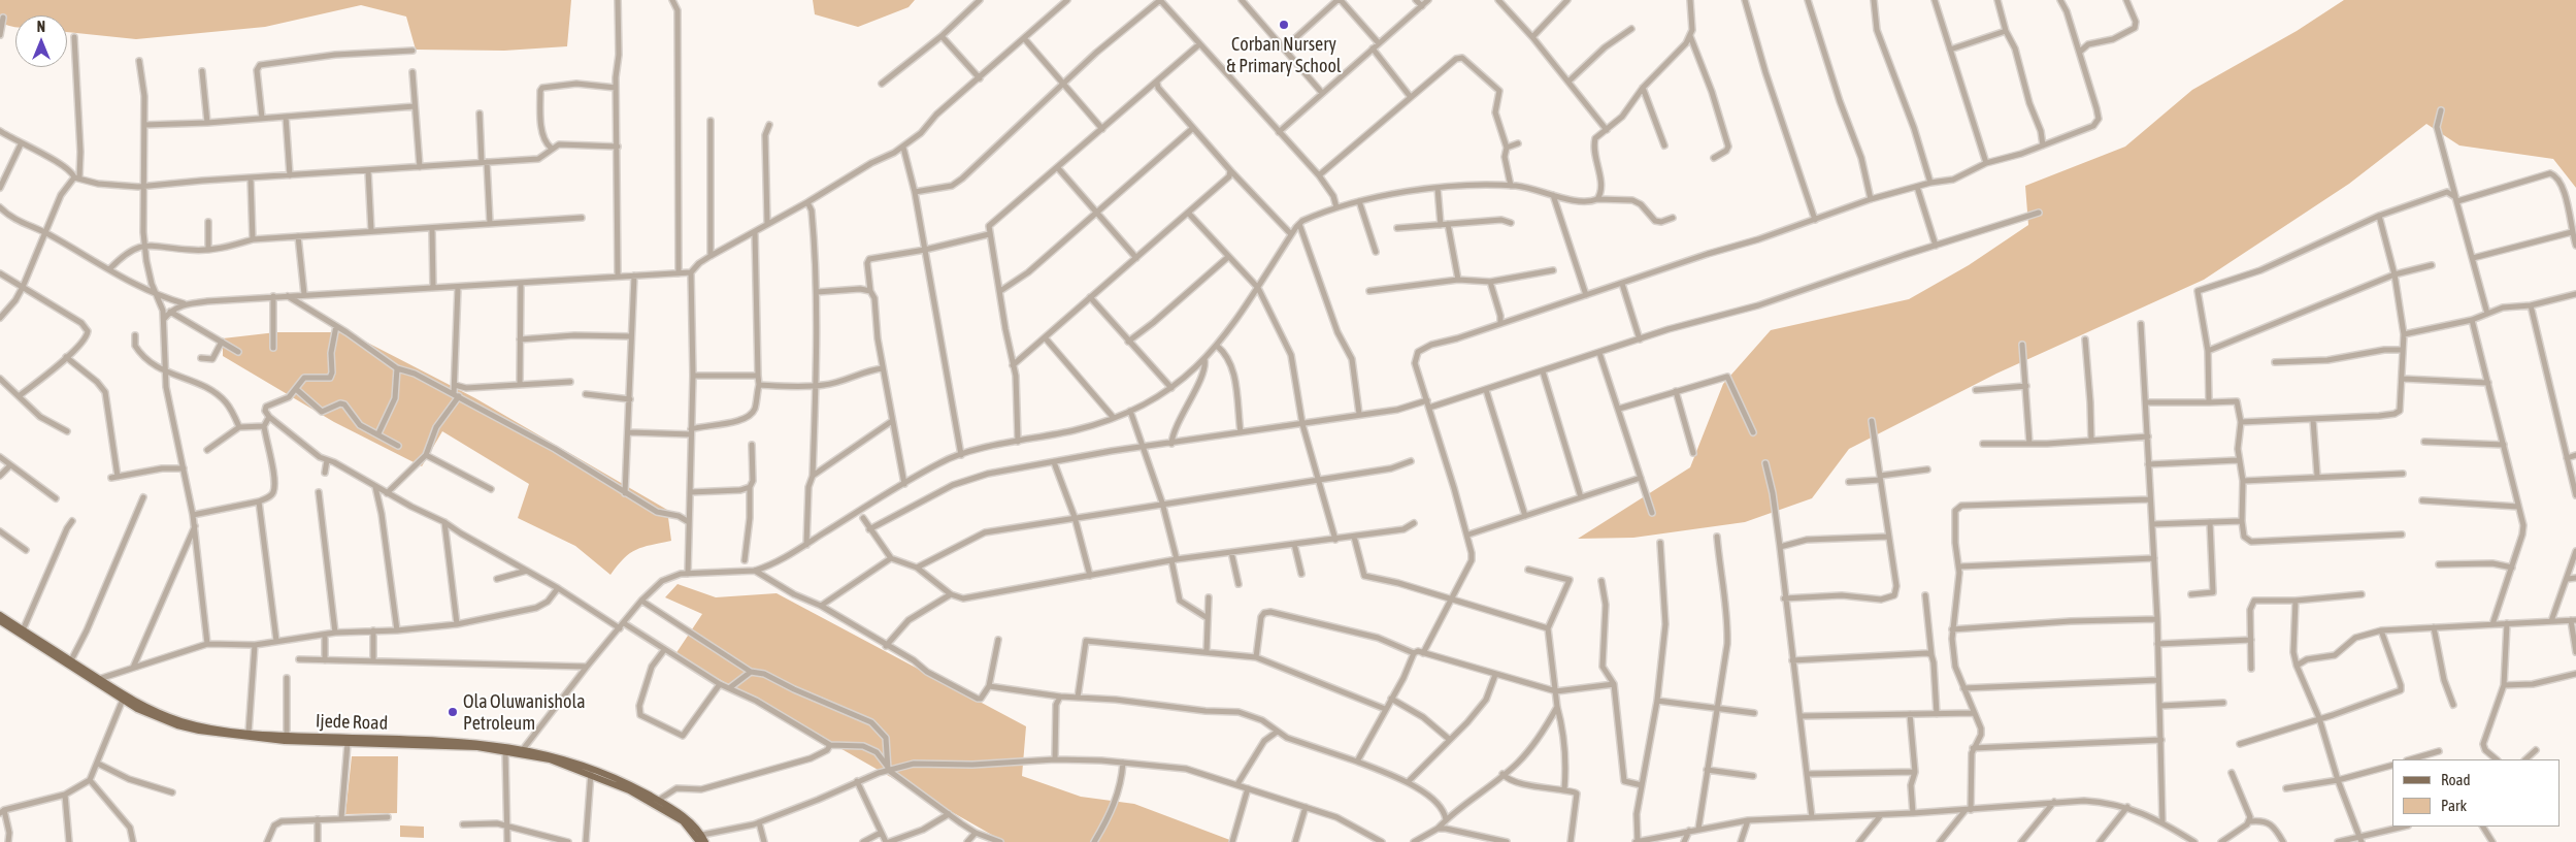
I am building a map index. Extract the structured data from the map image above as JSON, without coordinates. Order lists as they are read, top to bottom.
{
  "streets": {
    "main road": ["Ijede Road"]
  },
  "places": ["Corban Nursery & Primary School", "Ola Oluwanishola Petroleum"],
  "legend": ["Road", "Park"],
  "north": "top"
}
